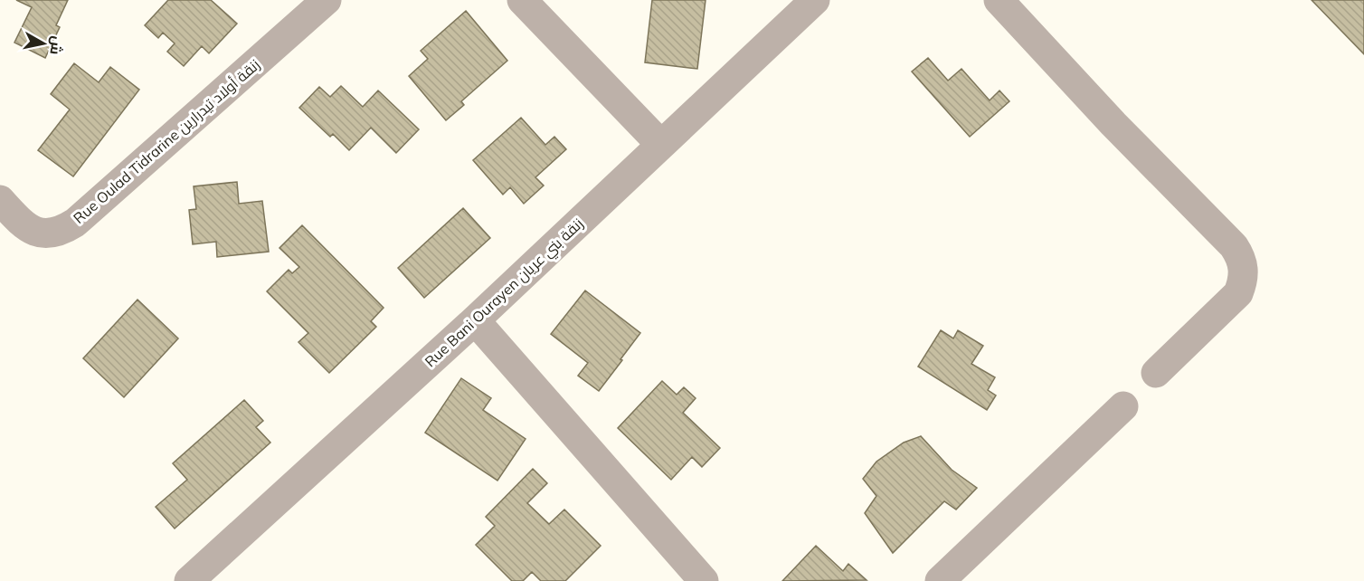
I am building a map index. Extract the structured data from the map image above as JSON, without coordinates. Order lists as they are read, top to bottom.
{
  "streets": {
    "street": ["Rue Oulad Tidrarine زنقة أولاد تيدرارين", "Rue Bani Ourayen زنقة بني عريان"]
  },
  "north": "right"
}
